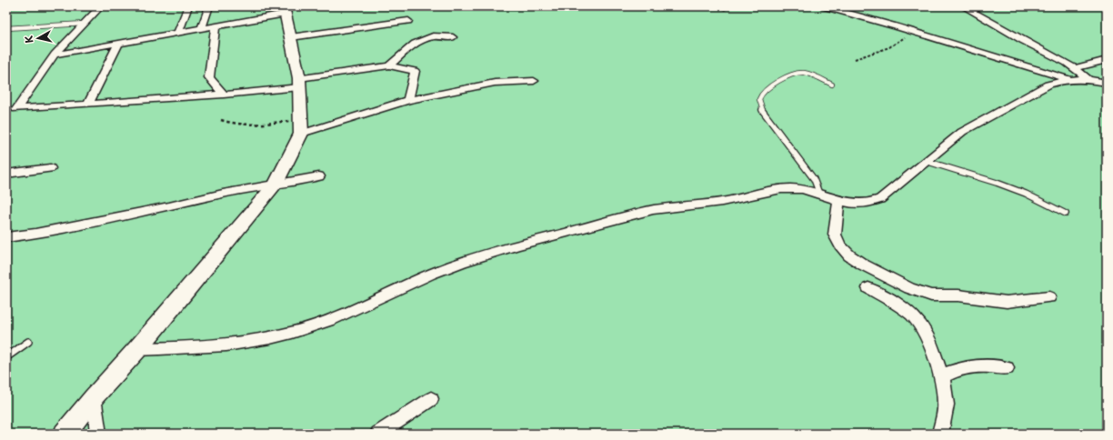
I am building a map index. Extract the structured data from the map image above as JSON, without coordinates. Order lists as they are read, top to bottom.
{
  "north": "left"
}
